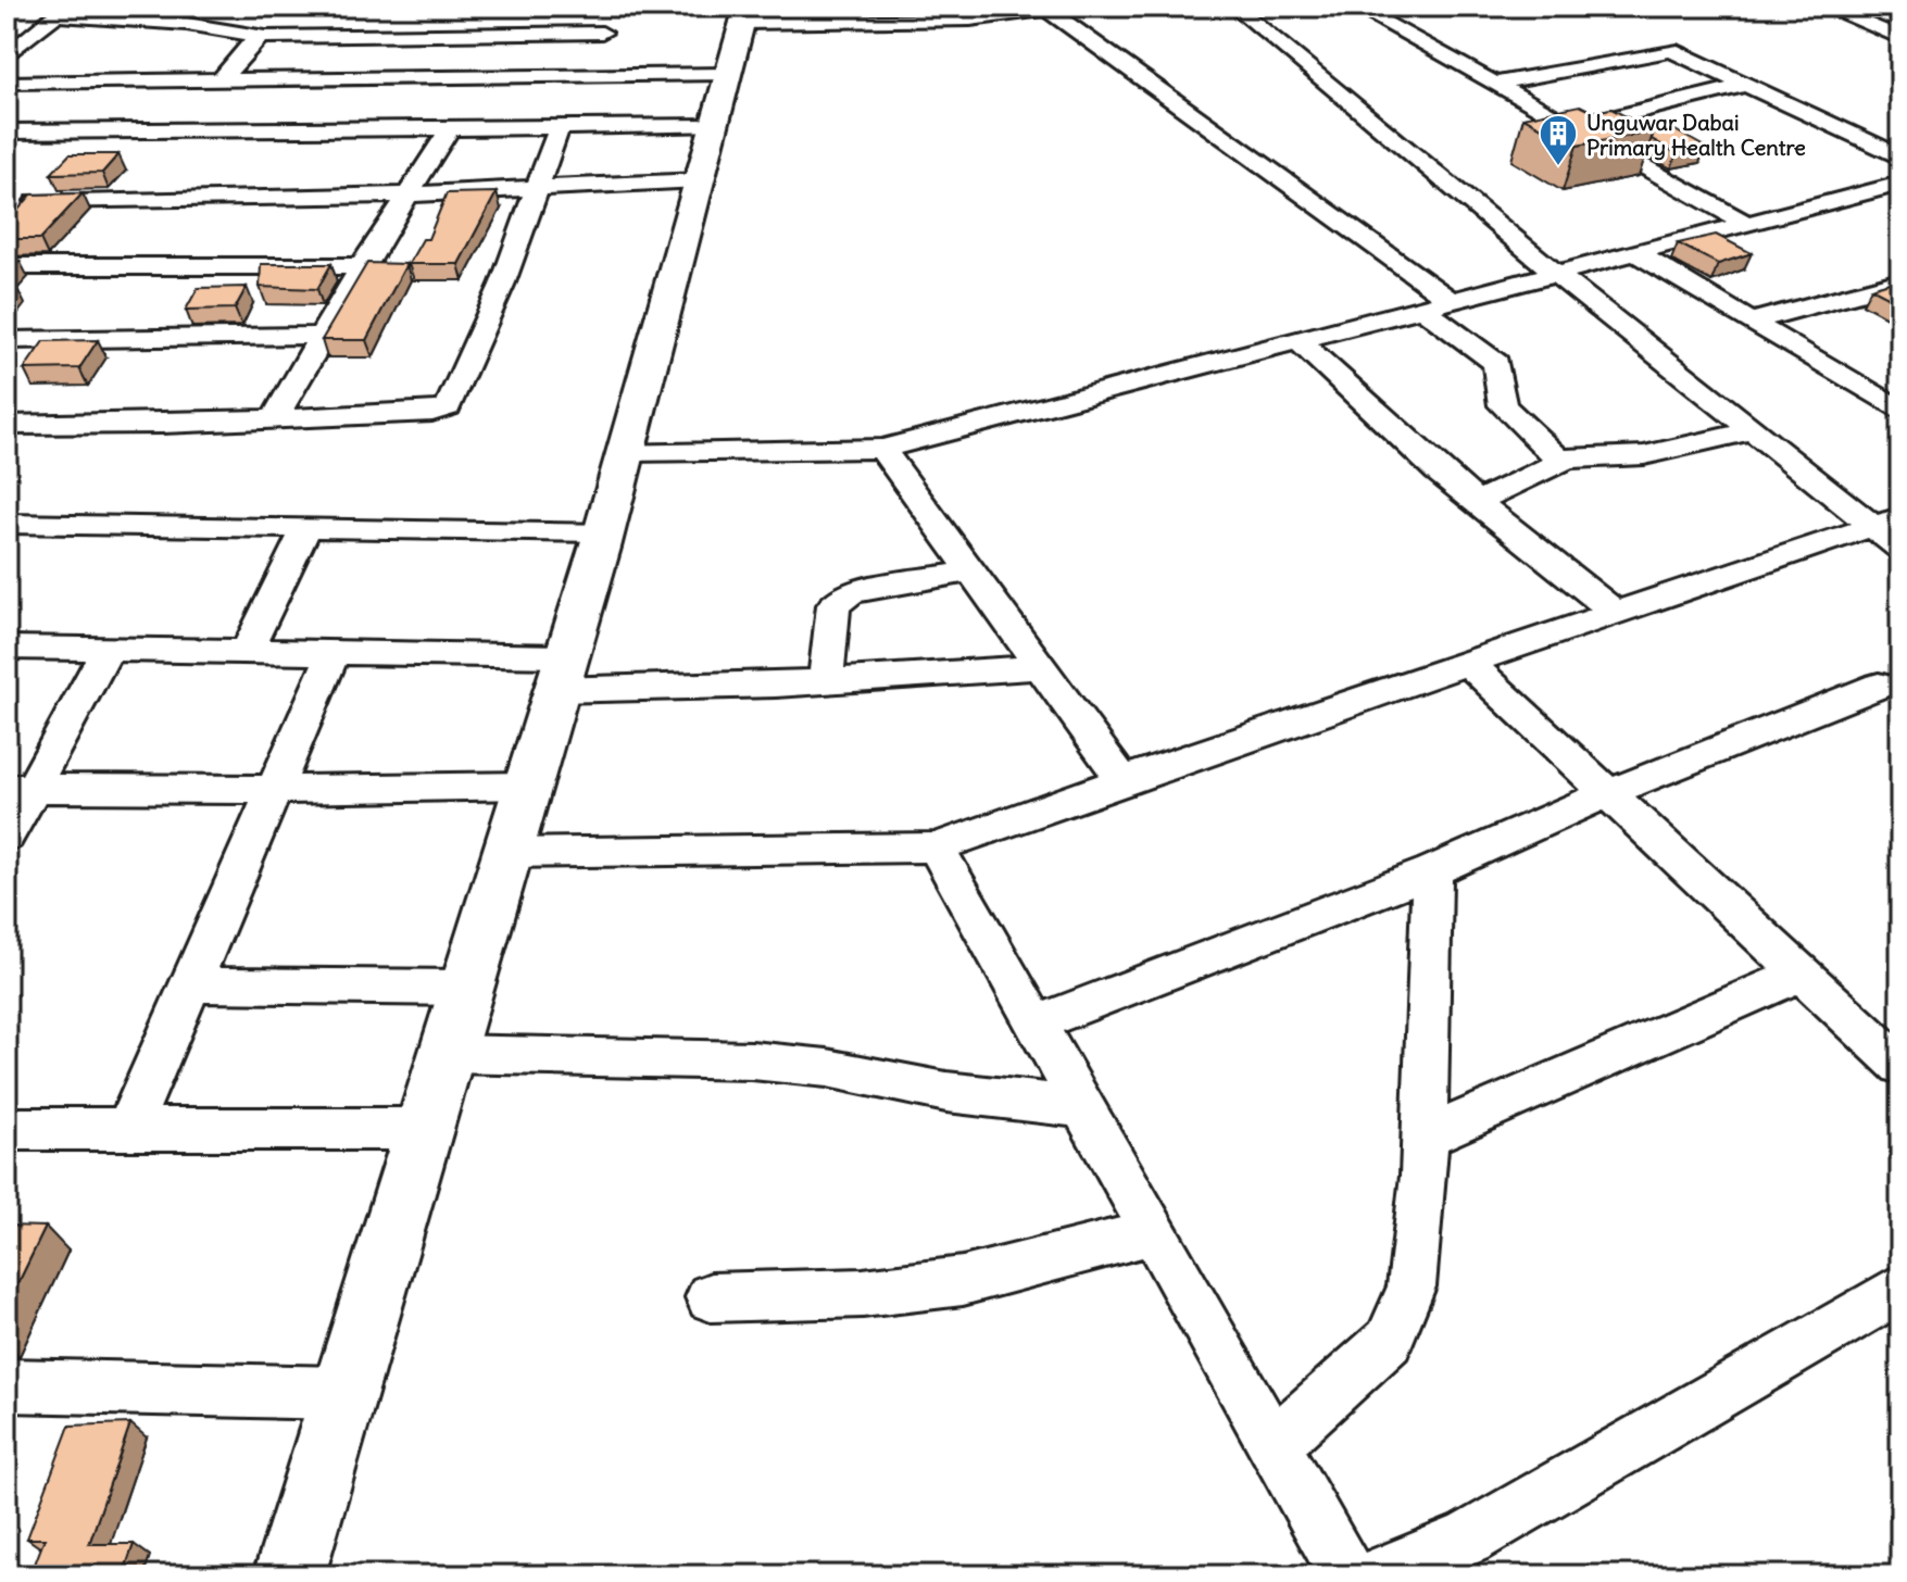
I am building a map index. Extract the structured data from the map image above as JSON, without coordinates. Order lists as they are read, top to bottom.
{
  "places": {
    "building": ["Unguwar Dabai Primary Health Centre"]
  }
}
